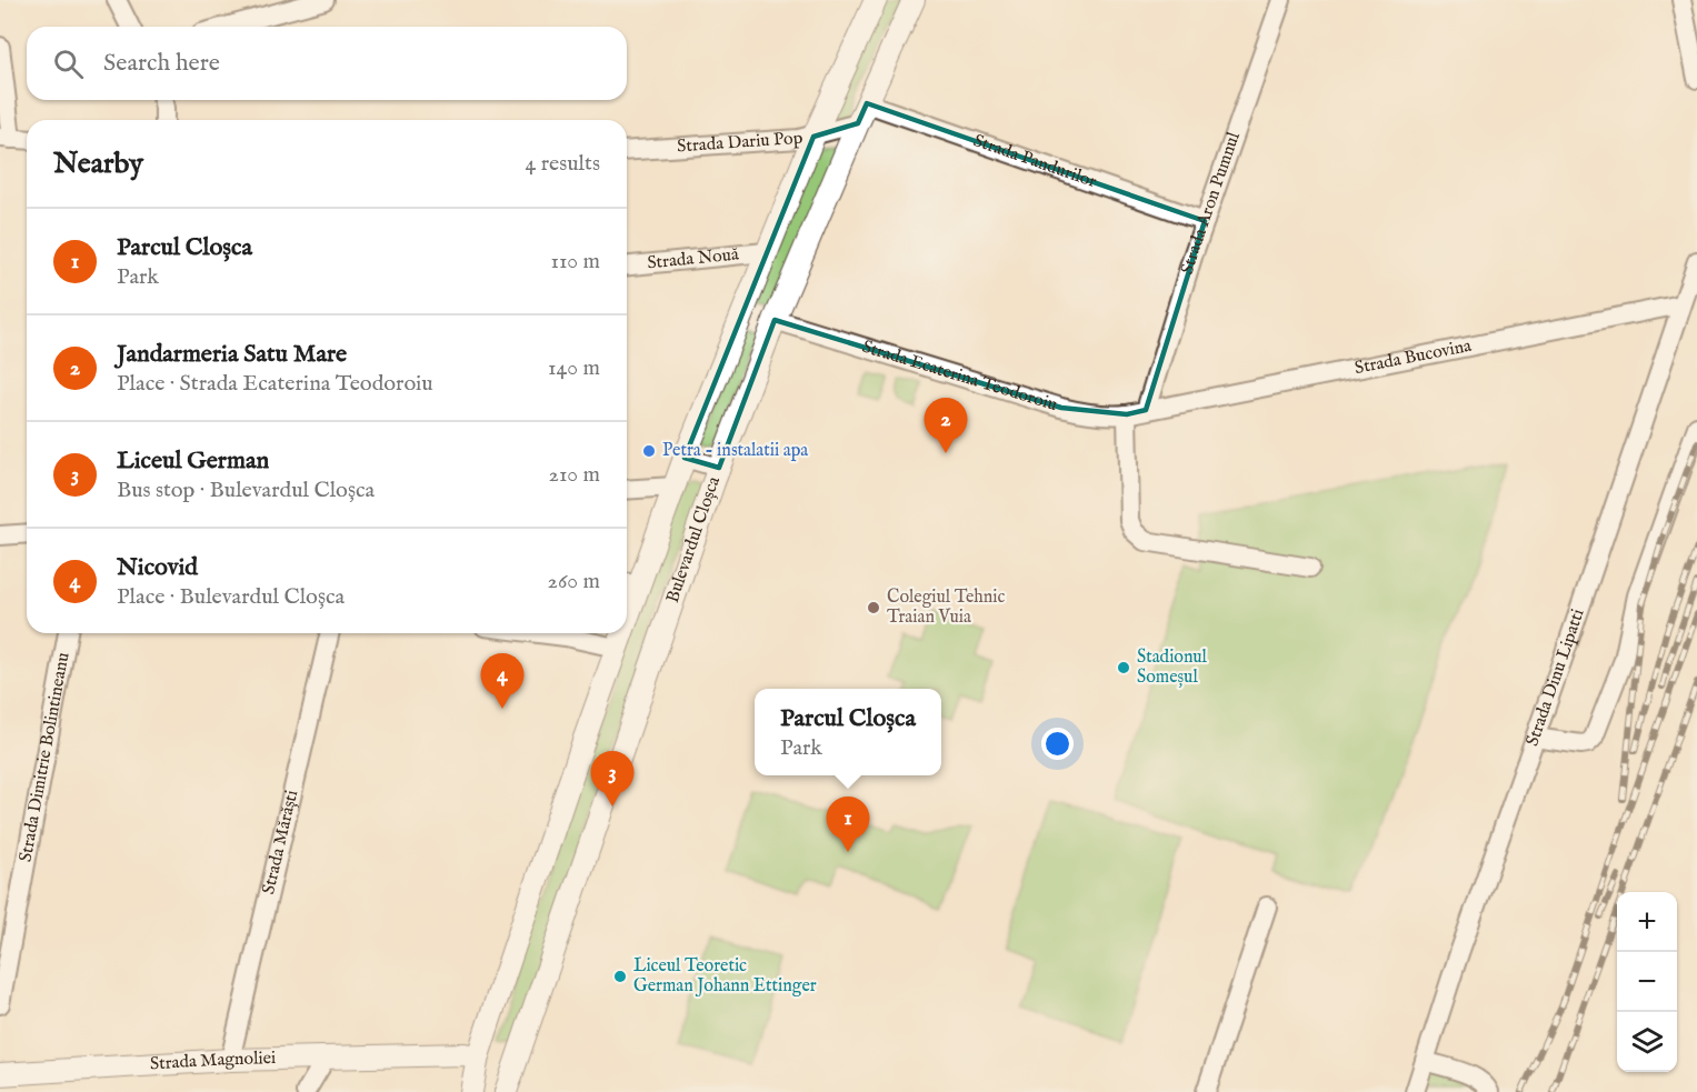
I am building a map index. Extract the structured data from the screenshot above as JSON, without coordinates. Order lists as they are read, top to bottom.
{
  "streets": {
    "main road": ["Bulevardul Cloșca", "Strada Magnoliei"],
    "street": [
      "Strada Dariu Pop",
      "Strada Pandurilor",
      "Strada Aron Pumnul",
      "Strada Nouă",
      "Strada Bucovina",
      "Strada Ecaterina Teodoroiu",
      "Strada Dinu Lipatti",
      "Strada Dimitrie Bolintineanu",
      "Strada Mărăști"
    ]
  },
  "crossings": [
    ["Strada Dariu Pop", "Bulevardul Cloșca"],
    ["Strada Pandurilor", "Strada Aron Pumnul"],
    ["Strada Pandurilor", "Bulevardul Cloșca"],
    ["Strada Aron Pumnul", "Strada Bucovina"],
    ["Strada Aron Pumnul", "Strada Ecaterina Teodoroiu"],
    ["Strada Nouă", "Bulevardul Cloșca"],
    ["Strada Bucovina", "Strada Ecaterina Teodoroiu"],
    ["Strada Bucovina", "Strada Dinu Lipatti"],
    ["Strada Ecaterina Teodoroiu", "Bulevardul Cloșca"],
    ["Bulevardul Cloșca", "Strada Magnoliei"],
    ["Strada Mărăști", "Strada Magnoliei"]
  ],
  "places": [
    "Petra - instalatii apa",
    "Colegiul Tehnic Traian Vuia",
    "Stadionul Someșul",
    "Liceul Teoretic German Johann Ettinger"
  ],
  "page": {
    "search": "Search here",
    "heading": ["Nearby", "4 results"],
    "list": [
      {
        "mark": "1",
        "name": "Parcul Cloșca",
        "note": "Park",
        "value": "110 m"
      },
      {
        "mark": "2",
        "name": "Jandarmeria Satu Mare",
        "note": "Place · Strada Ecaterina Teodoroiu",
        "value": "140 m"
      },
      {
        "mark": "3",
        "name": "Liceul German",
        "note": "Bus stop · Bulevardul Cloșca",
        "value": "210 m"
      },
      {
        "mark": "4",
        "name": "Nicovid",
        "note": "Place · Bulevardul Cloșca",
        "value": "260 m"
      }
    ],
    "pins": [
      "2",
      "4",
      "3",
      "1"
    ],
    "popup": ["Parcul Cloșca", "Park"],
    "map_buttons": ["+", "−"]
  }
}
